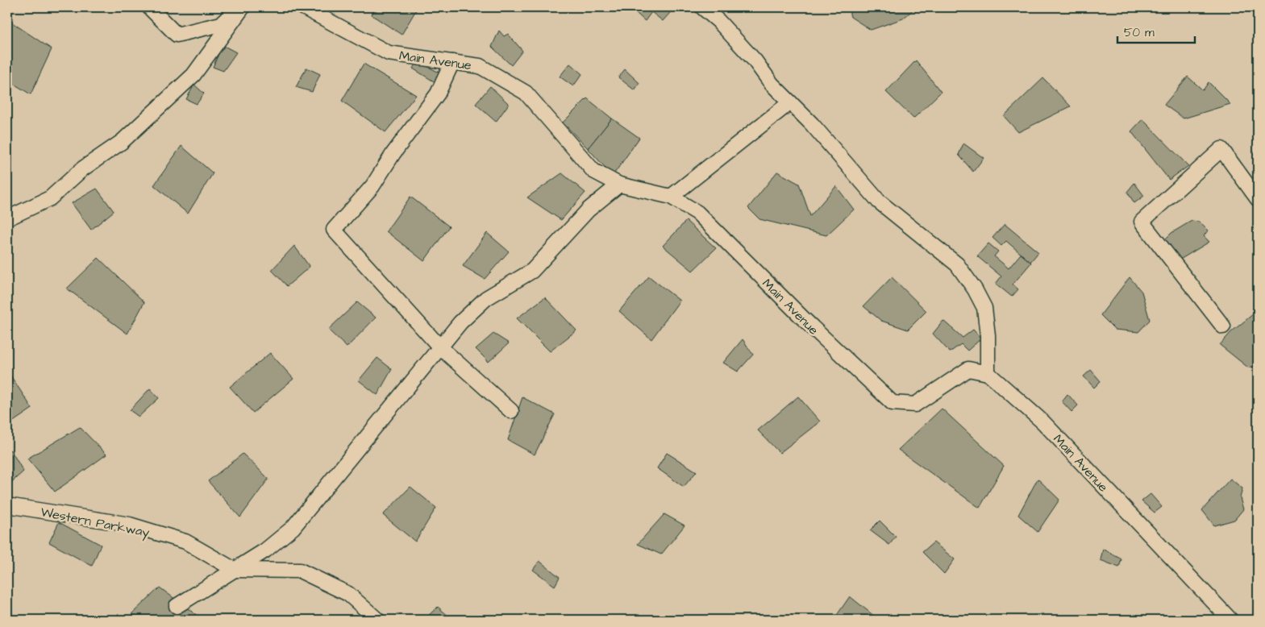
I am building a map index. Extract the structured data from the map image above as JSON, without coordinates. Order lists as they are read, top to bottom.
{
  "streets": {
    "street": ["Main Avenue", "Western Parkway"]
  },
  "scale_bar": "50 m"
}
